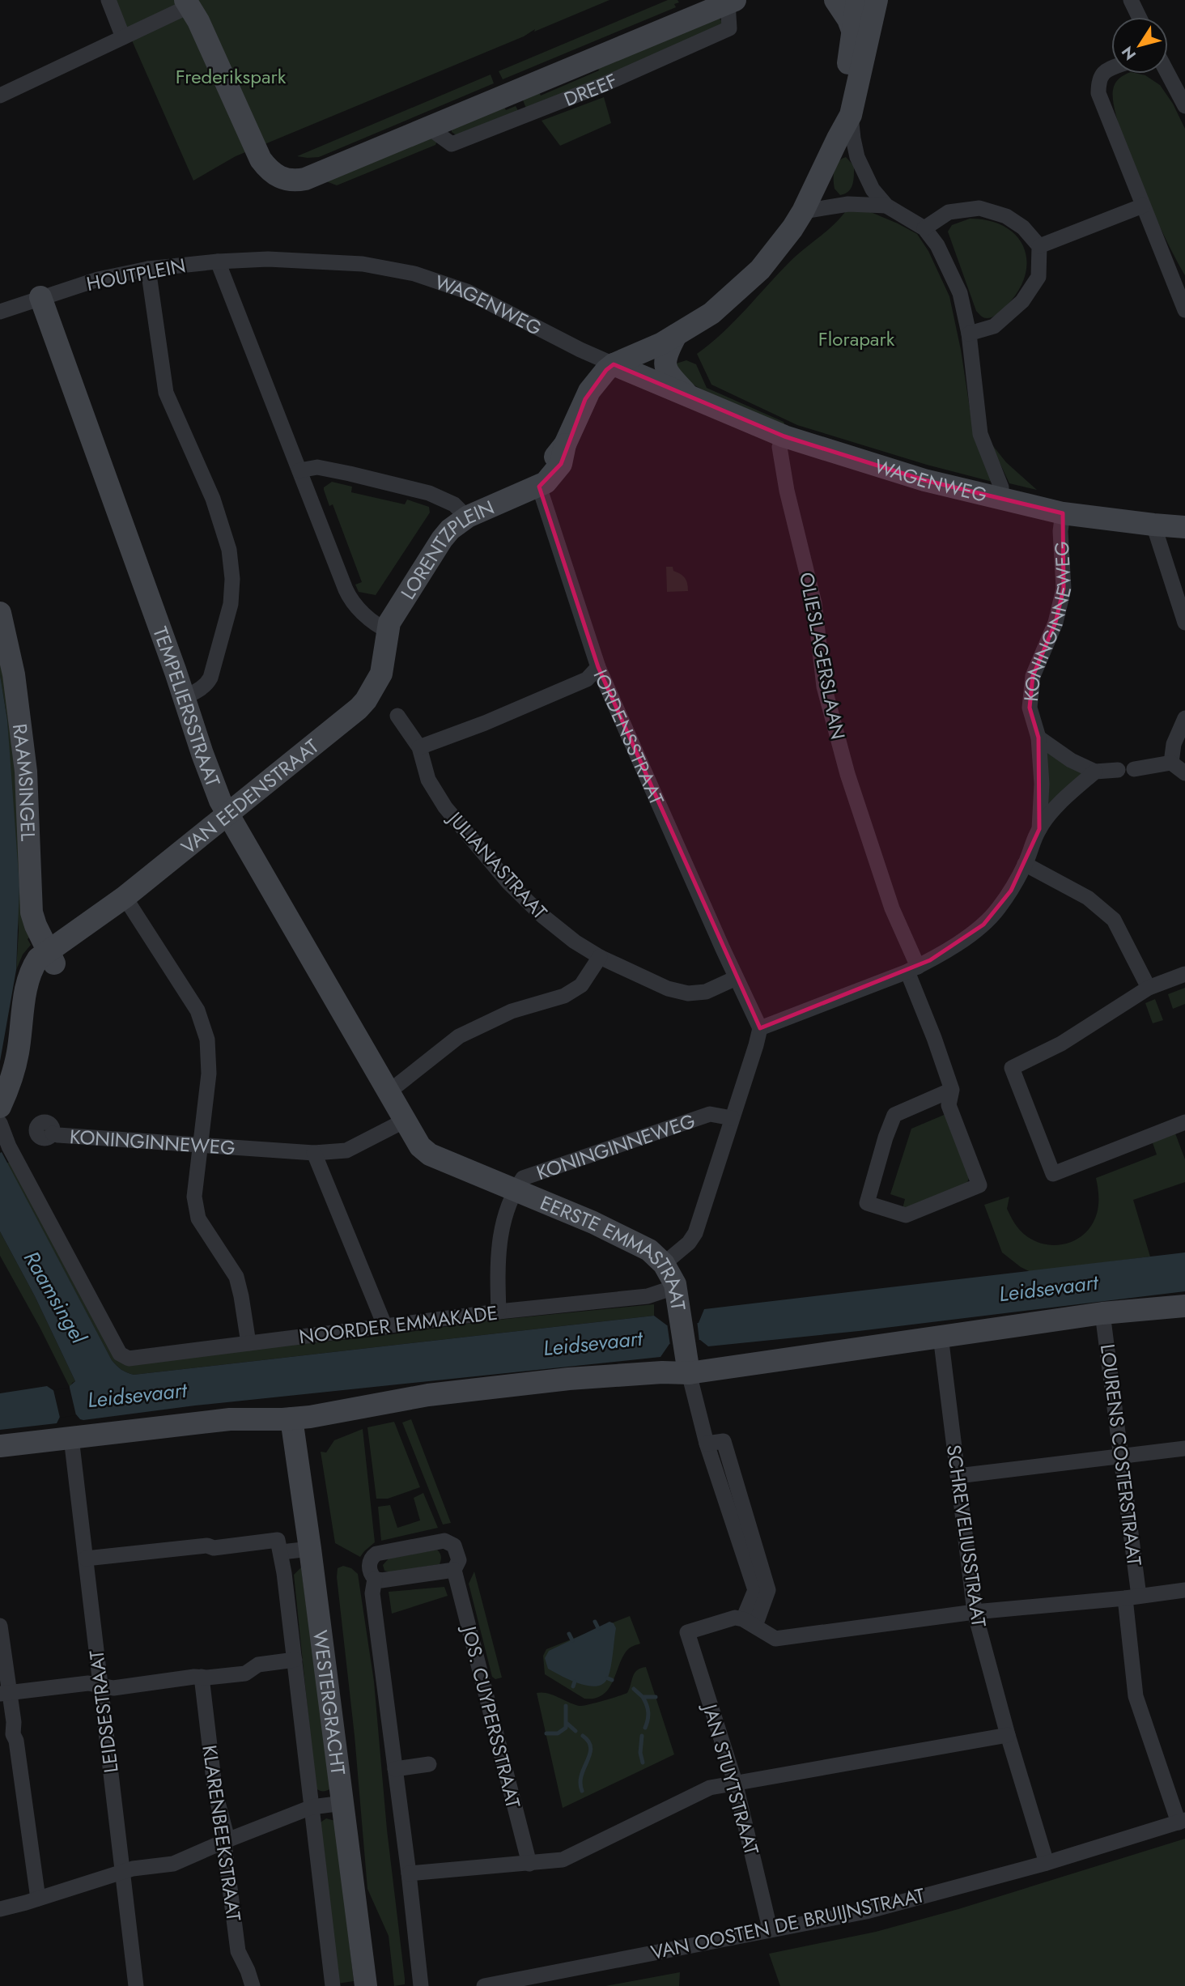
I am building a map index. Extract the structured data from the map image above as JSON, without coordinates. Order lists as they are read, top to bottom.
{
  "streets": {
    "street": [
      "DREEF",
      "HOUTPLEIN",
      "WAGENWEG",
      "LORENTZPLEIN",
      "KONINGINNEWEG",
      "OLIESLAGERSLAAN",
      "TEMPELIERSSTRAAT",
      "IORDENSSTRAAT",
      "RAAMSINGEL",
      "VAN EEDENSTRAAT",
      "JULIANASTRAAT",
      "EERSTE EMMASTRAAT",
      "NOORDER EMMAKADE",
      "LOURENS COSTERSTRAAT",
      "SCHREVELIUSSTRAAT",
      "WESTERGRACHT",
      "LEIDSESTRAAT",
      "JOS. CUYPERSSTRAAT",
      "JAN STUYTSTRAAT",
      "KLARENBEEKSTRAAT",
      "VAN OOSTEN DE BRUIJNSTRAAT"
    ]
  },
  "crossings": [
    ["HOUTPLEIN", "WAGENWEG"],
    ["HOUTPLEIN", "TEMPELIERSSTRAAT"],
    ["WAGENWEG", "KONINGINNEWEG"],
    ["WAGENWEG", "OLIESLAGERSLAAN"],
    ["LORENTZPLEIN", "IORDENSSTRAAT"],
    ["LORENTZPLEIN", "VAN EEDENSTRAAT"],
    ["KONINGINNEWEG", "OLIESLAGERSLAAN"],
    ["KONINGINNEWEG", "TEMPELIERSSTRAAT"],
    ["KONINGINNEWEG", "IORDENSSTRAAT"],
    ["KONINGINNEWEG", "EERSTE EMMASTRAAT"],
    ["TEMPELIERSSTRAAT", "VAN EEDENSTRAAT"],
    ["IORDENSSTRAAT", "JULIANASTRAAT"],
    ["RAAMSINGEL", "VAN EEDENSTRAAT"],
    ["EERSTE EMMASTRAAT", "NOORDER EMMAKADE"],
    ["LOURENS COSTERSTRAAT", "VAN OOSTEN DE BRUIJNSTRAAT"],
    ["SCHREVELIUSSTRAAT", "VAN OOSTEN DE BRUIJNSTRAAT"],
    ["JAN STUYTSTRAAT", "VAN OOSTEN DE BRUIJNSTRAAT"]
  ],
  "water": ["Leidsevaart", "Raamsingel"],
  "parks": ["Frederikspark", "Florapark"],
  "north": "bottom left"
}
